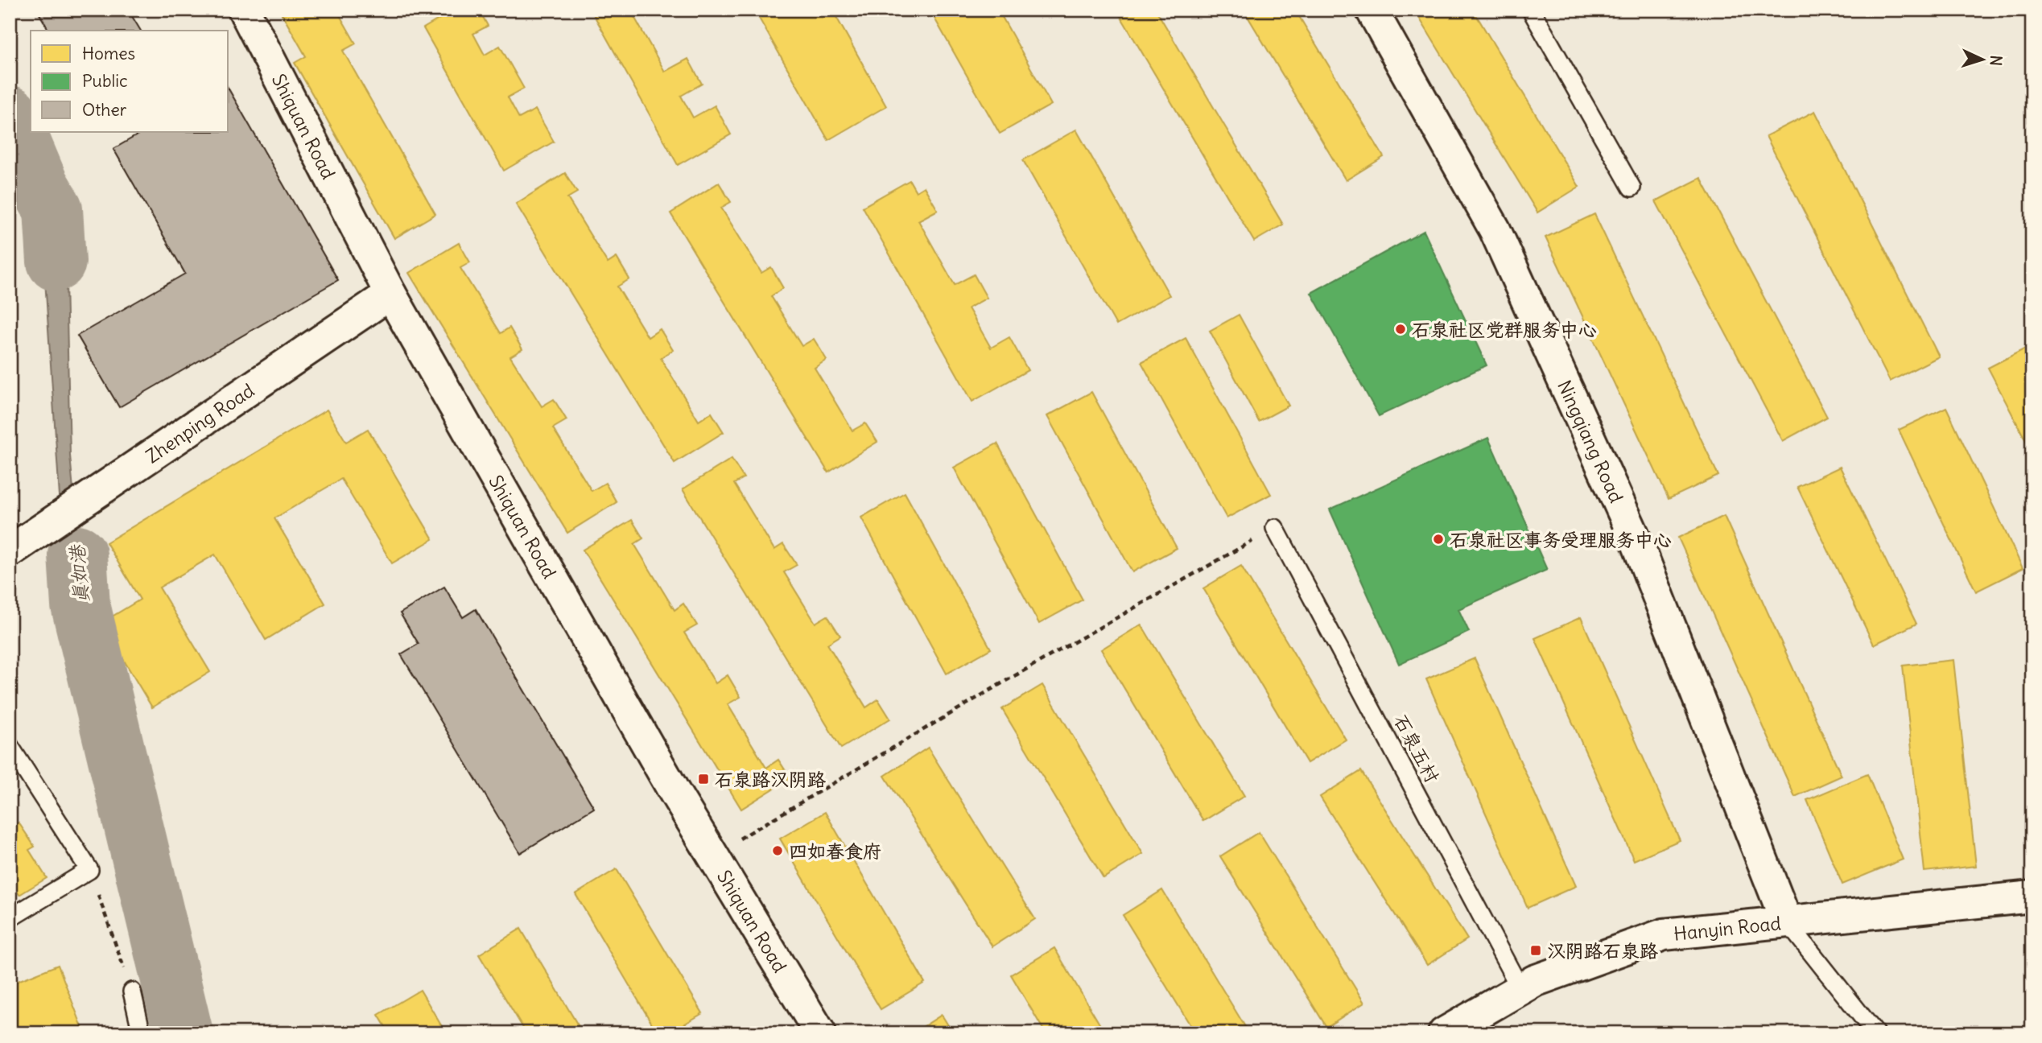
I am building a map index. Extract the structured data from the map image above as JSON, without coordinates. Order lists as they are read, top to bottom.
{
  "streets": {
    "street": [
      "Shiquan Road",
      "Zhenping Road",
      "Ningqiang Road",
      "Hanyin Road"
    ],
    "lane": ["石泉五村"]
  },
  "crossings": [
    ["Shiquan Road", "Zhenping Road"],
    ["Ningqiang Road", "Hanyin Road"],
    ["石泉五村", "Hanyin Road"]
  ],
  "water": ["真如港"],
  "places": {
    "other": ["石泉社区党群服务中心", "石泉社区事务受理服务中心", "四如春食府"],
    "transit": ["石泉路汉阴路", "汉阴路石泉路"]
  },
  "legend": ["Homes", "Public", "Other"],
  "north": "right"
}
